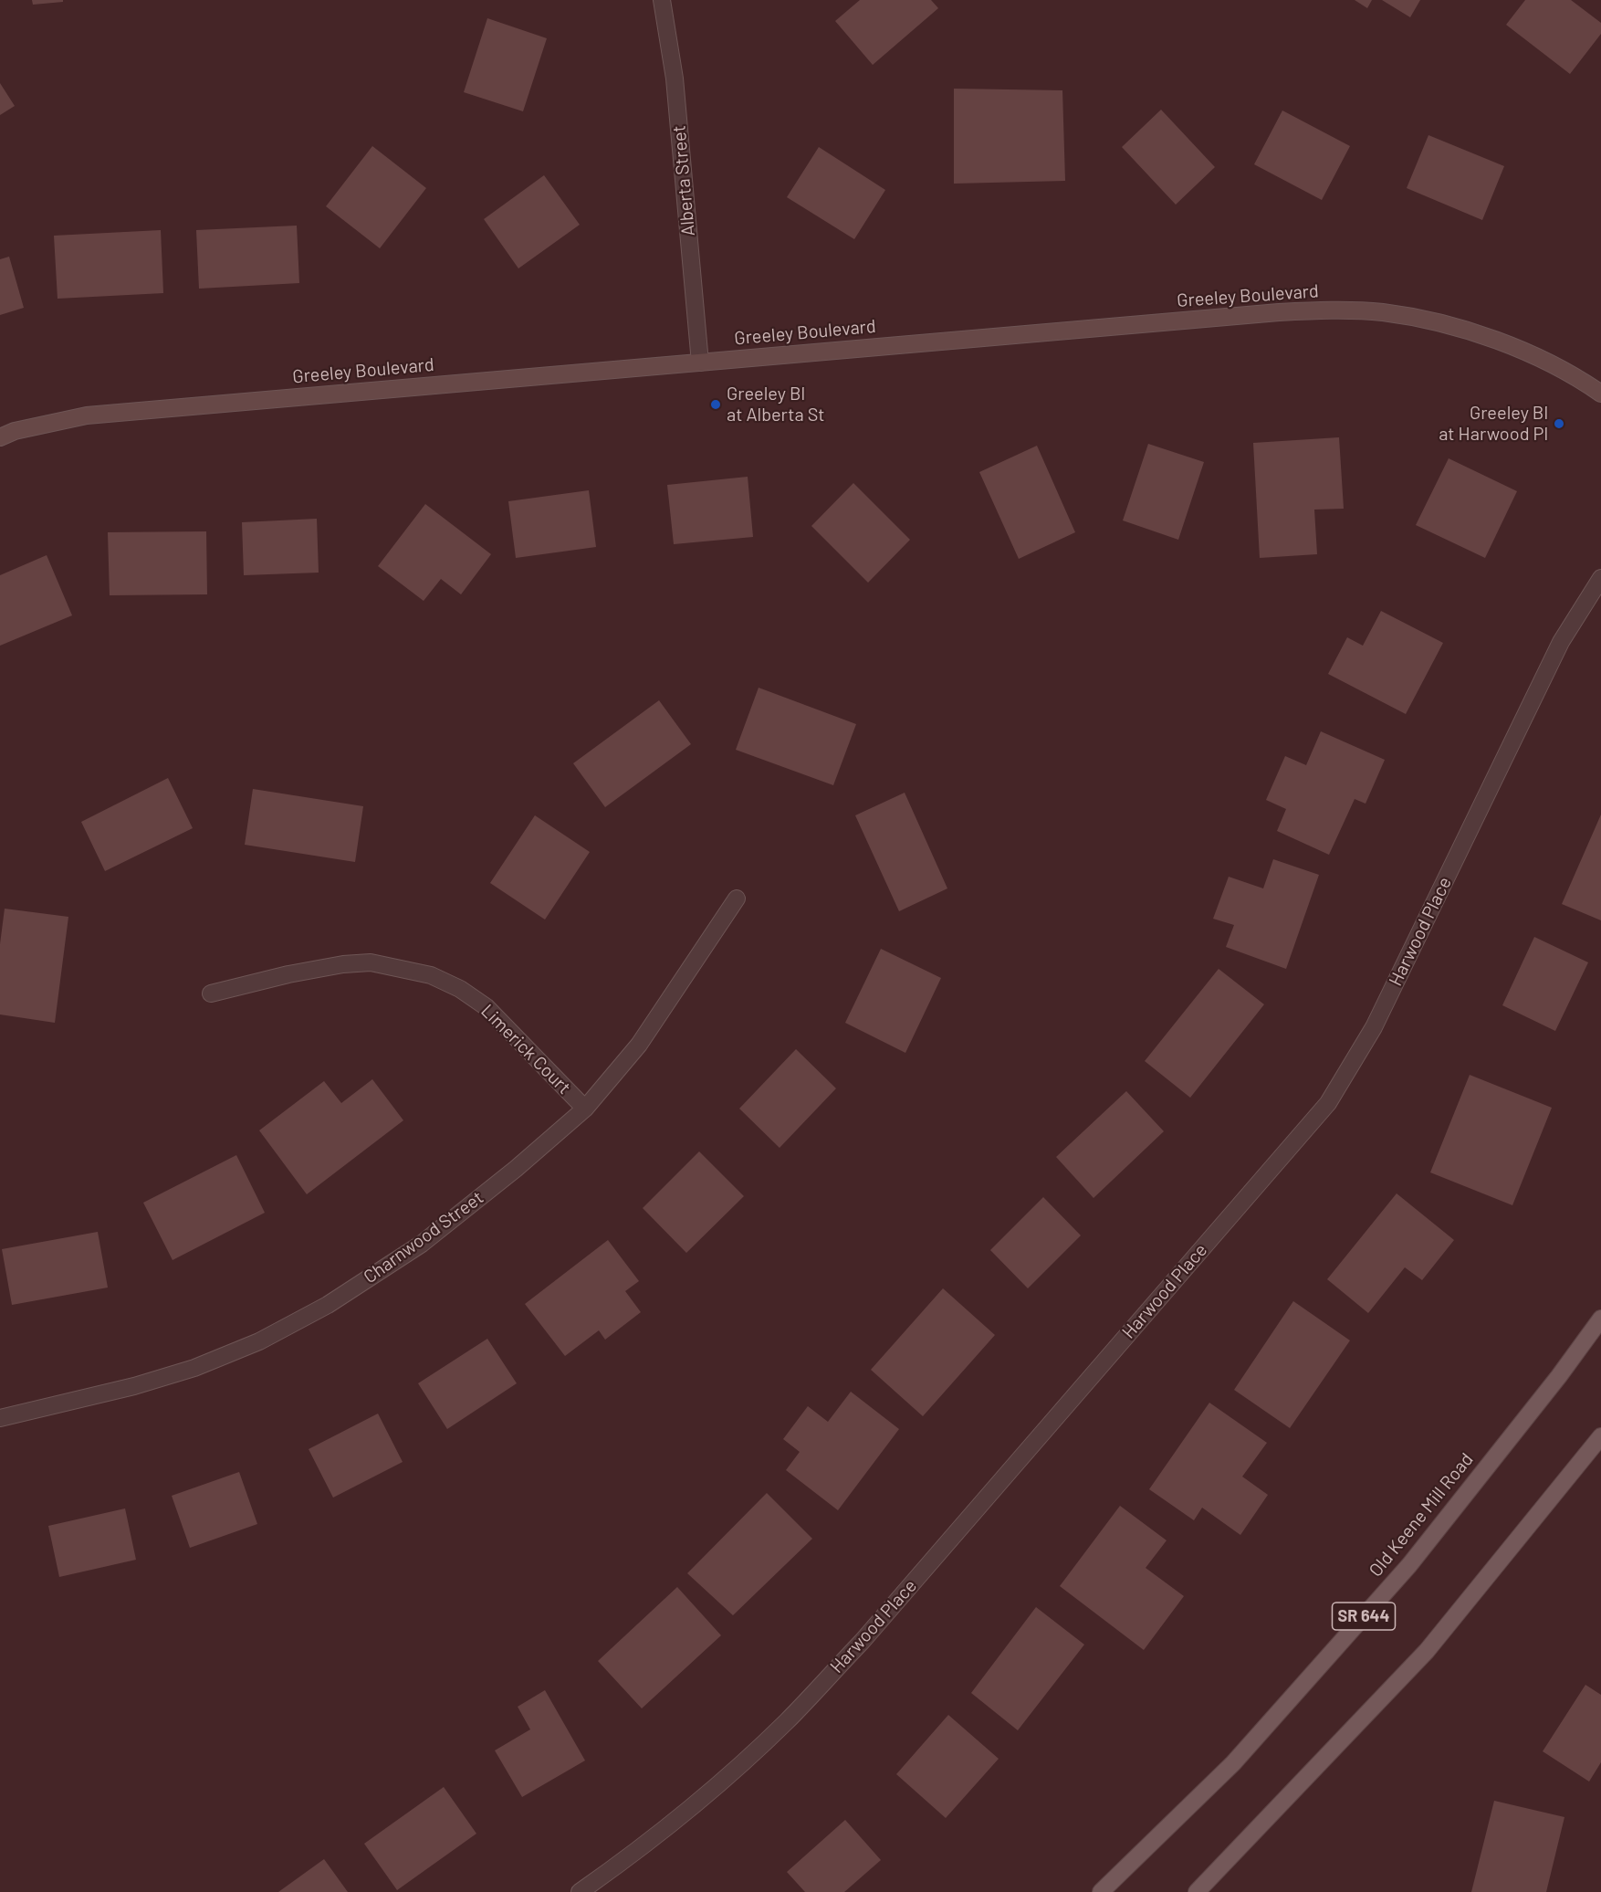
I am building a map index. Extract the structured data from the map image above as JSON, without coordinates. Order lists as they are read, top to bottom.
{
  "streets": {
    "main road": ["Old Keene Mill Road", "SR 644"],
    "street": [
      "Alberta Street",
      "Greeley Boulevard",
      "Harwood Place",
      "Limerick Court",
      "Charnwood Street"
    ]
  },
  "crossings": [
    ["Alberta Street", "Greeley Boulevard"],
    ["Limerick Court", "Charnwood Street"]
  ],
  "places": ["Greeley Bl at Alberta St", "Greeley Bl at Harwood Pl"]
}
